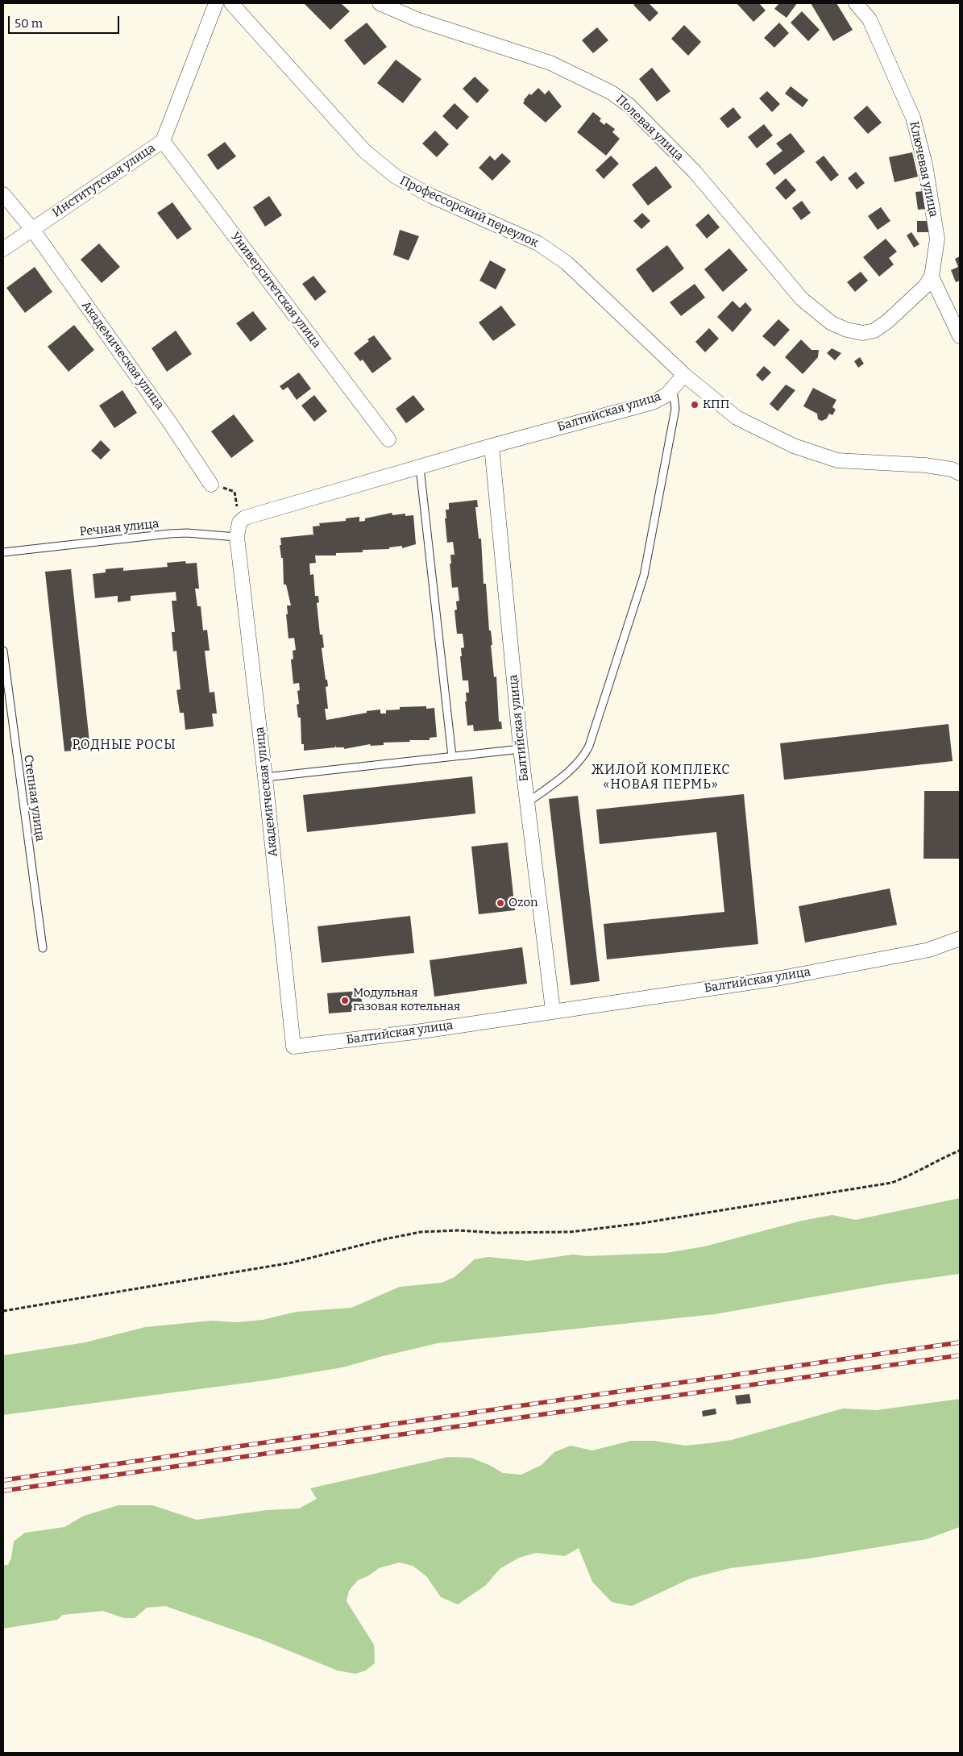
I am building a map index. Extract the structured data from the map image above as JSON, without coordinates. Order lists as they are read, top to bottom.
{
  "streets": {
    "street": [
      "Полевая улица",
      "Ключевая улица",
      "Институтская улица",
      "Профессорский переулок",
      "Университетская улица",
      "Академическая улица",
      "Балтийская улица"
    ],
    "lane": ["Речная улица", "Степная улица"]
  },
  "crossings": [
    ["Полевая улица", "Ключевая улица"],
    ["Институтская улица", "Университетская улица"],
    ["Институтская улица", "Академическая улица"],
    ["Профессорский переулок", "Балтийская улица"],
    ["Академическая улица", "Балтийская улица"],
    ["Академическая улица", "Речная улица"]
  ],
  "districts": ["РОДНЫЕ РОСЫ", "ЖИЛОЙ КОМПЛЕКС «НОВАЯ ПЕРМЬ»"],
  "places": ["КПП", "Ozon", "Модульная газовая котельная"],
  "scale_bar": "50 m"
}
